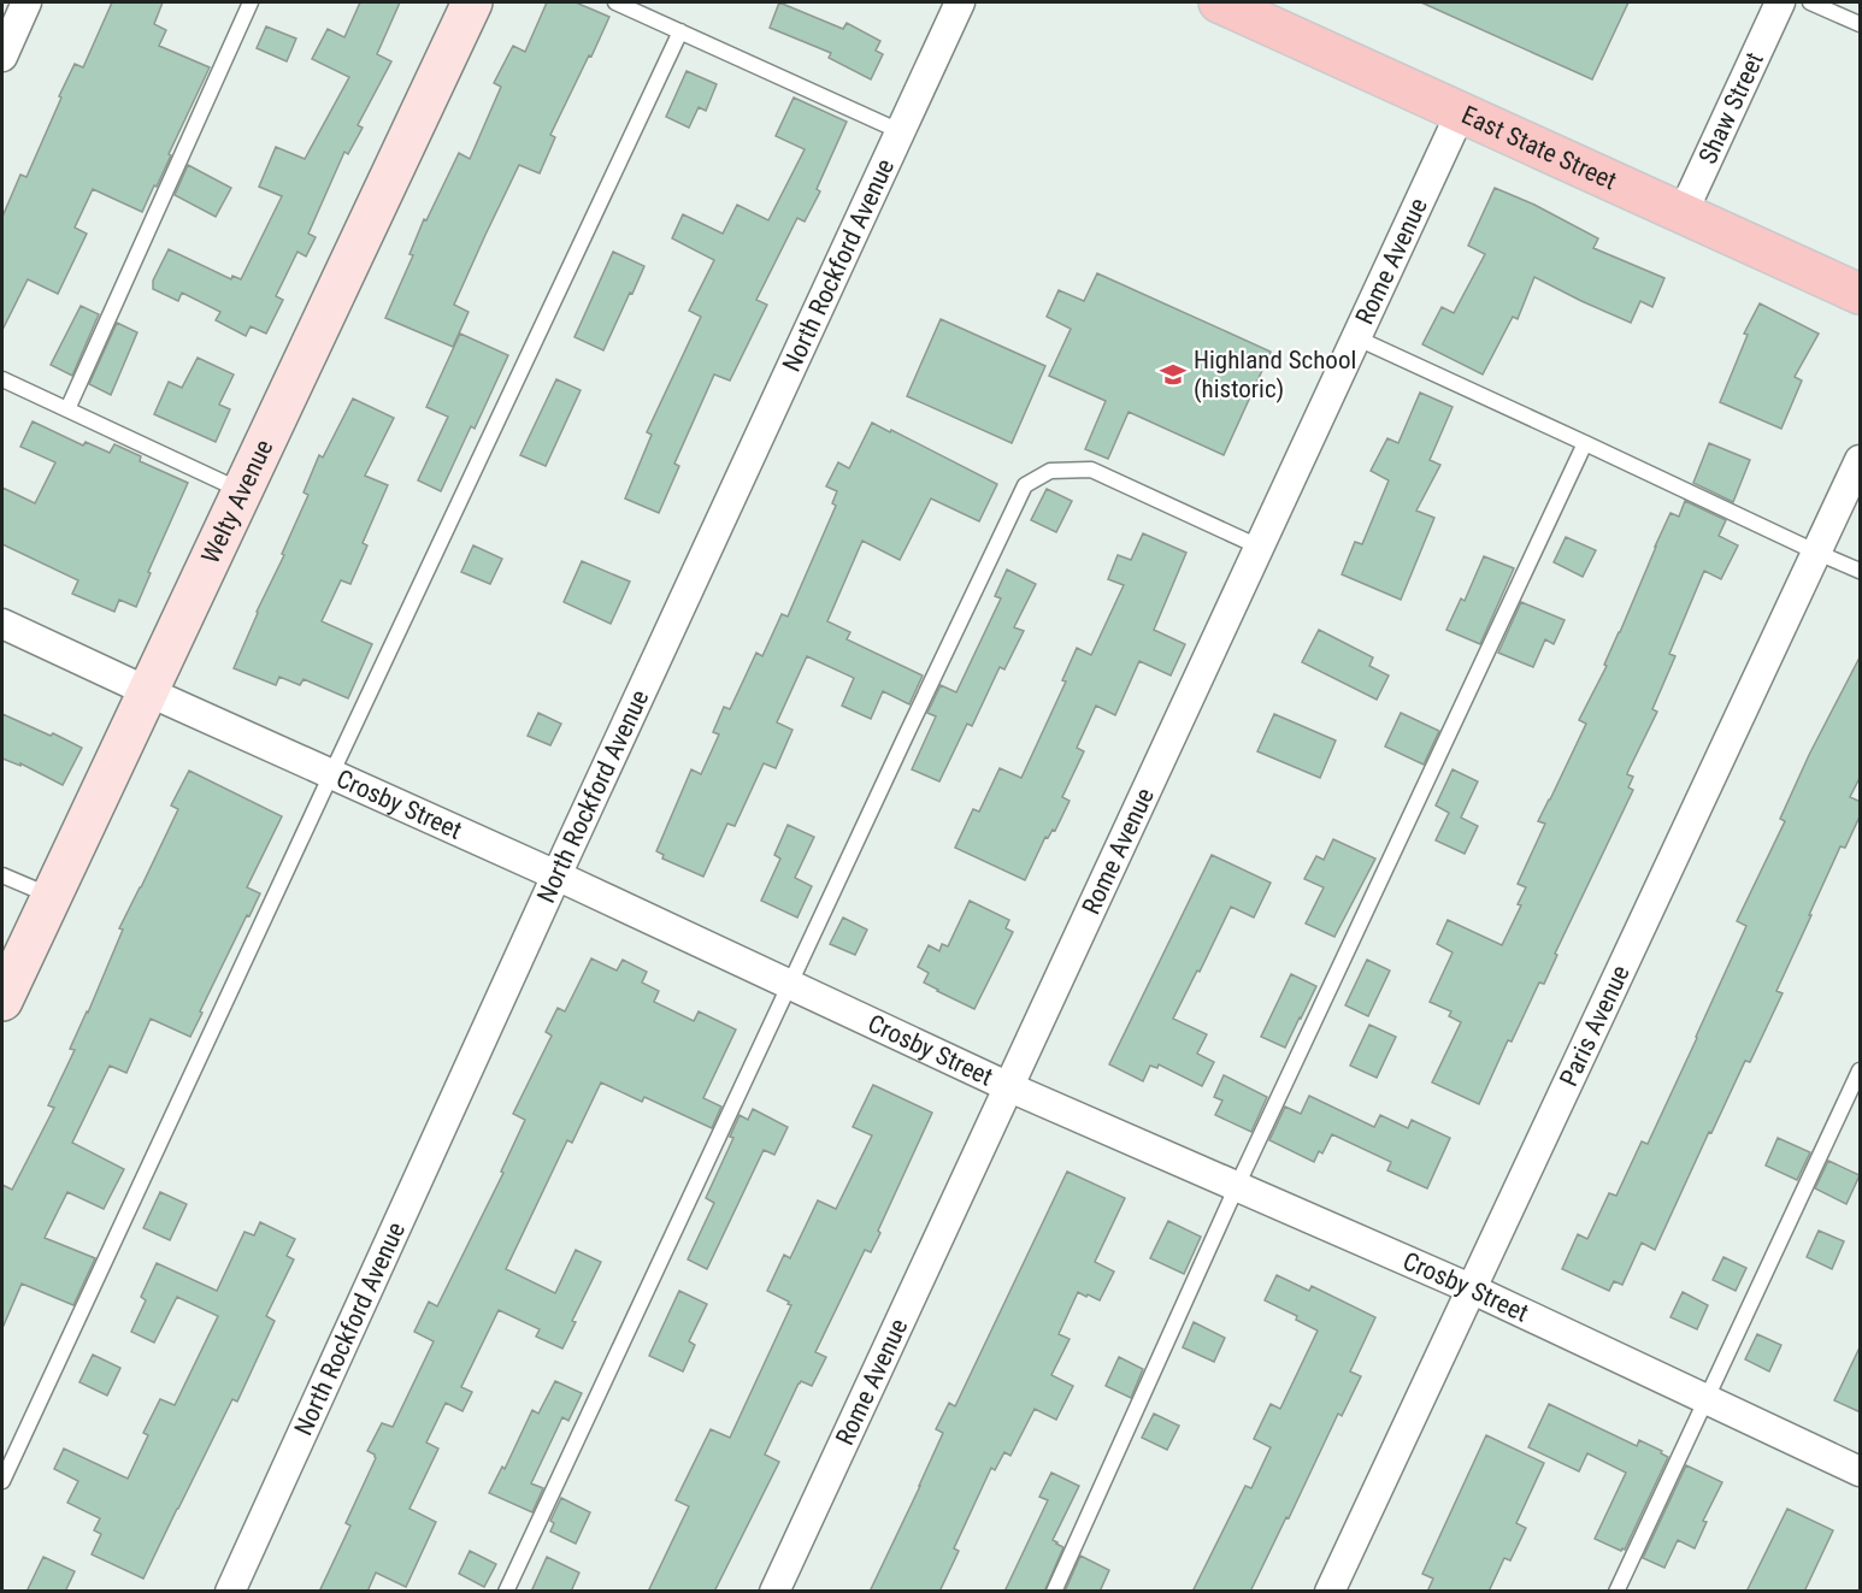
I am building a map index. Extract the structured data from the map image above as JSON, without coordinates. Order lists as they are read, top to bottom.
{
  "streets": {
    "main road": ["East State Street"],
    "street": [
      "Shaw Street",
      "Rome Avenue",
      "North Rockford Avenue",
      "Welty Avenue",
      "Crosby Street",
      "Paris Avenue"
    ]
  },
  "crossings": [
    ["Shaw Street", "East State Street"],
    ["East State Street", "Rome Avenue"],
    ["Rome Avenue", "Crosby Street"],
    ["North Rockford Avenue", "Crosby Street"],
    ["Welty Avenue", "Crosby Street"],
    ["Crosby Street", "Paris Avenue"]
  ],
  "places": {
    "school or university": ["Highland School (historic)"]
  }
}
